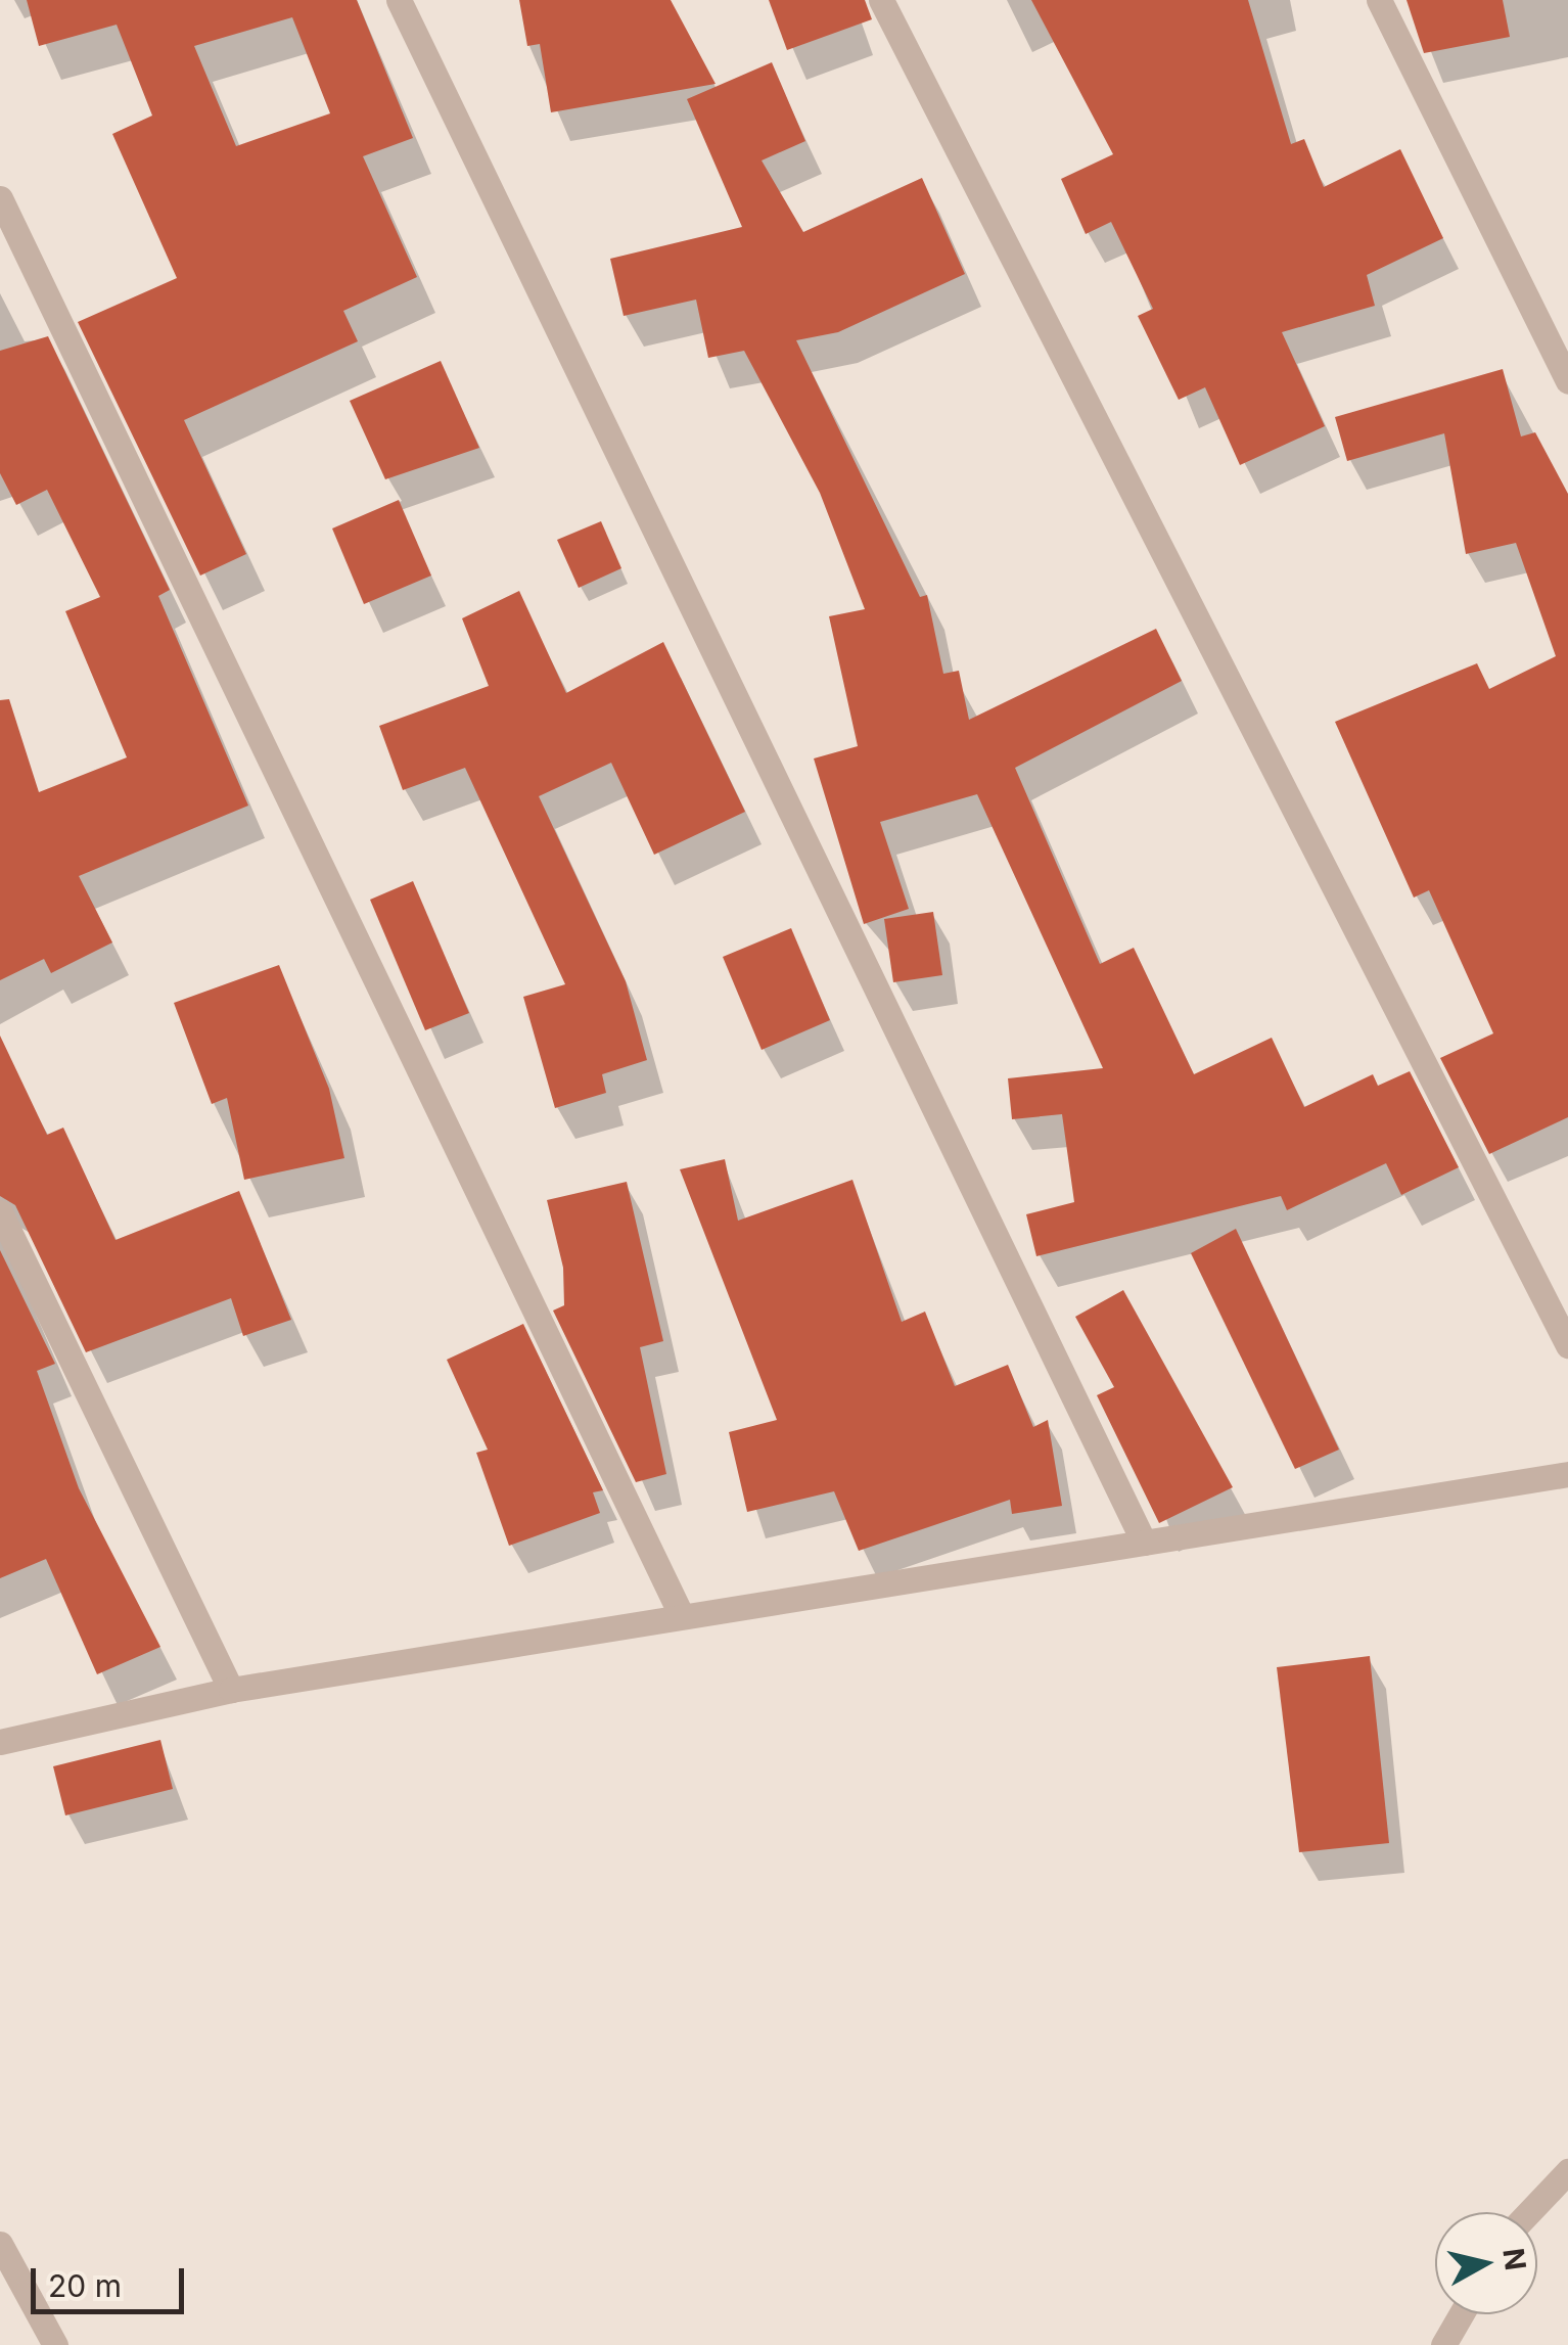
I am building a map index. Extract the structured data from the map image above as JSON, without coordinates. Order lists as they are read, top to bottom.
{
  "scale_bar": "20 m",
  "north": "right"
}
